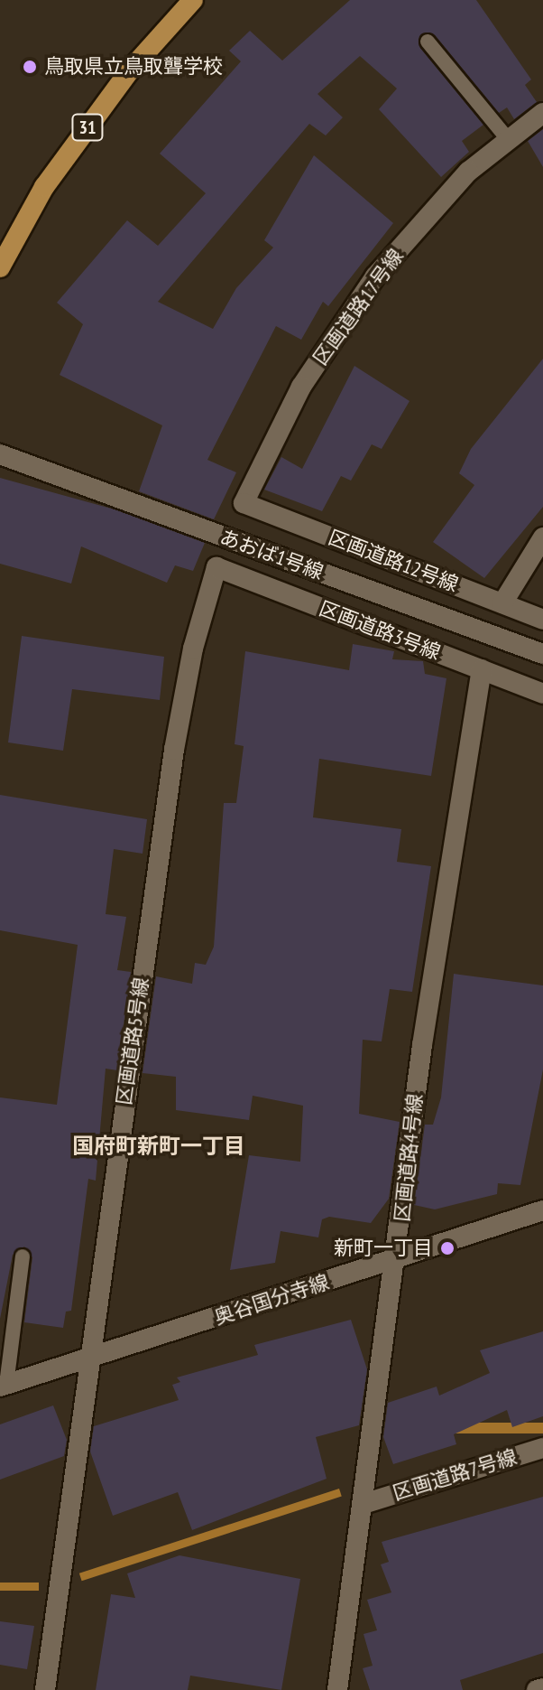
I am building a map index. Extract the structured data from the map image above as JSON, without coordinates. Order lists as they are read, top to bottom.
{
  "streets": {
    "main road": ["31"],
    "street": [
      "区画道路17号線",
      "あおば1号線",
      "区画道路12号線",
      "区画道路3号線",
      "区画道路5号線",
      "区画道路4号線",
      "奥谷国分寺線",
      "区画道路7号線"
    ]
  },
  "crossings": [
    ["区画道路17号線", "区画道路12号線"],
    ["区画道路3号線", "区画道路5号線"],
    ["区画道路3号線", "区画道路4号線"],
    ["区画道路5号線", "奥谷国分寺線"],
    ["区画道路4号線", "奥谷国分寺線"],
    ["区画道路4号線", "区画道路7号線"]
  ],
  "districts": ["国府町新町一丁目"],
  "places": ["鳥取県立鳥取聾学校", "新町一丁目"]
}
